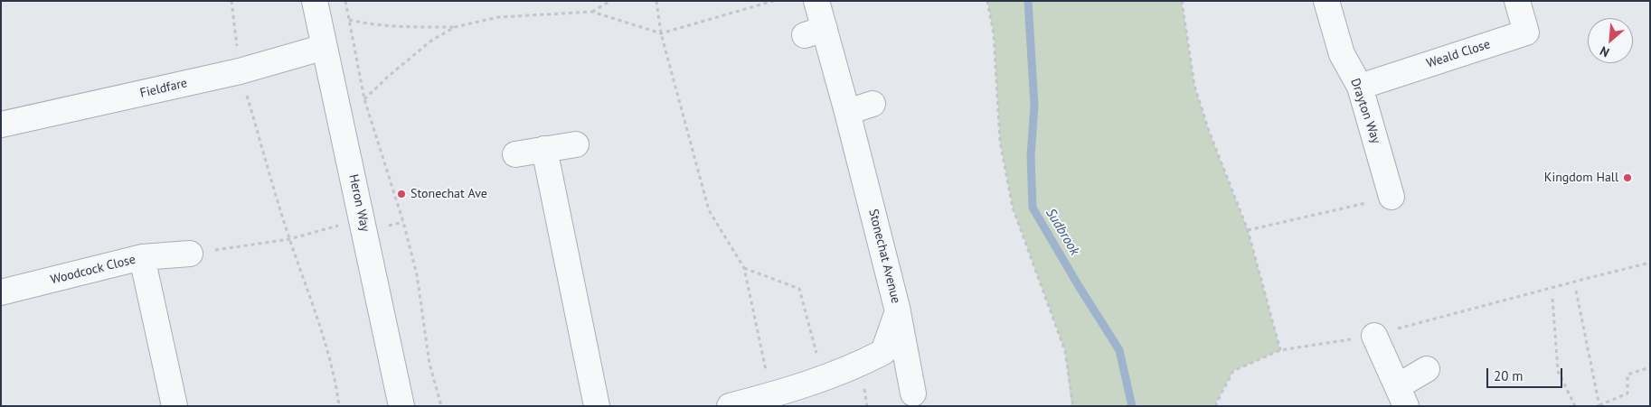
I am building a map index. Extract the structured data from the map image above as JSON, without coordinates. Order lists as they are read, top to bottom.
{
  "streets": {
    "street": [
      "Weald Close",
      "Fieldfare",
      "Drayton Way",
      "Heron Way",
      "Stonechat Avenue",
      "Woodcock Close"
    ]
  },
  "crossings": [
    ["Weald Close", "Drayton Way"],
    ["Fieldfare", "Heron Way"]
  ],
  "water": ["Sudbrook"],
  "places": ["Kingdom Hall", "Stonechat Ave"],
  "scale_bar": "20 m",
  "north": "bottom left"
}
